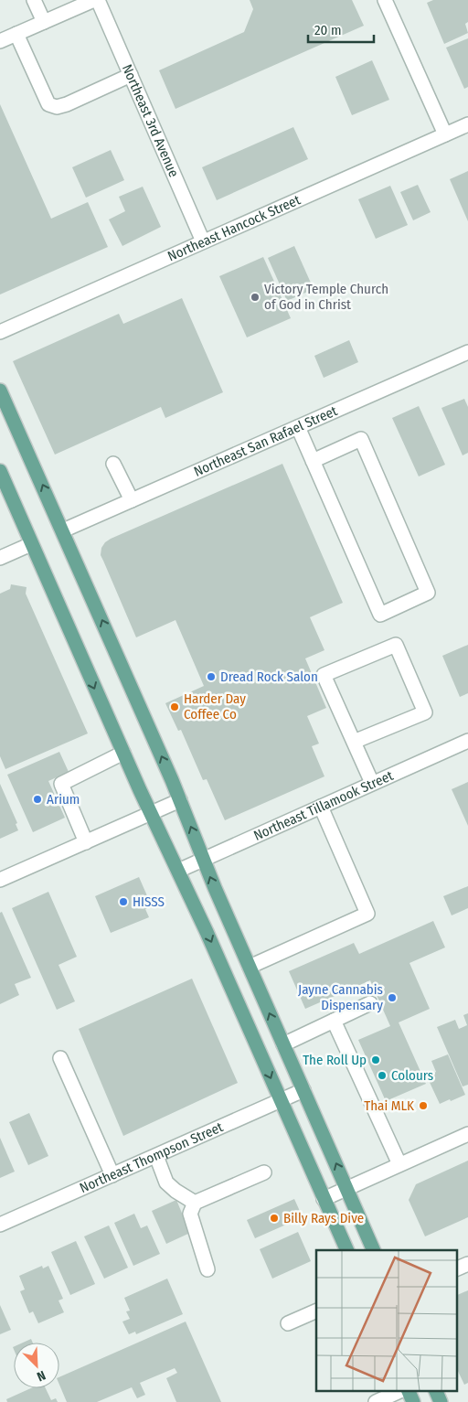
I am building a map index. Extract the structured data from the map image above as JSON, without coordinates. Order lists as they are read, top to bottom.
{
  "streets": {
    "street": [
      "Northeast 3rd Avenue",
      "Northeast Hancock Street",
      "Northeast San Rafael Street",
      "Northeast Tillamook Street",
      "Northeast Thompson Street"
    ]
  },
  "crossings": [
    ["Northeast 3rd Avenue", "Northeast Hancock Street"]
  ],
  "places": [
    "Victory Temple Church of God in Christ",
    "Dread Rock Salon",
    "Harder Day Coffee Co",
    "Arium",
    "HISSS",
    "Jayne Cannabis Dispensary",
    "The Roll Up",
    "Colours",
    "Thai MLK",
    "Billy Rays Dive"
  ],
  "scale_bar": "20 m",
  "north": "bottom right"
}
